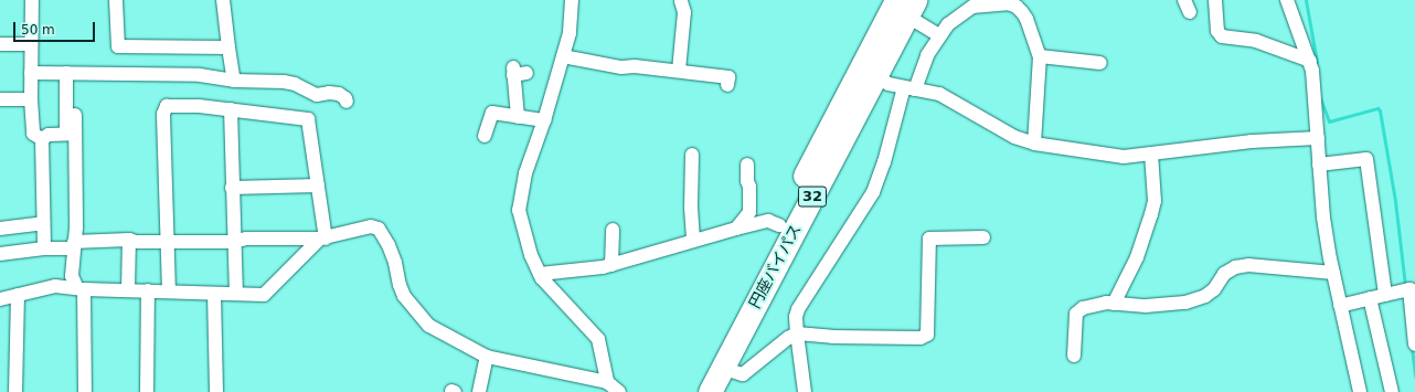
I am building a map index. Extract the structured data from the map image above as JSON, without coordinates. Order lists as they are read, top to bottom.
{
  "streets": {
    "highway": ["32", "円座バイパス"]
  },
  "scale_bar": "50 m"
}
